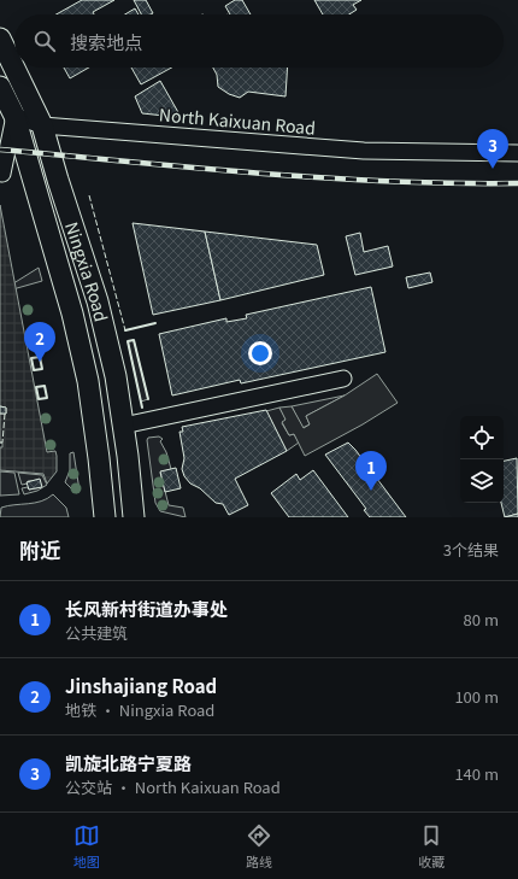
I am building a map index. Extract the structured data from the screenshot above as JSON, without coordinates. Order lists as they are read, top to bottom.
{
  "streets": {
    "main road": ["Ningxia Road"],
    "street": ["North Kaixuan Road"]
  },
  "crossings": [
    ["North Kaixuan Road", "Ningxia Road"]
  ],
  "page": {
    "search": "搜索地点",
    "pins": ["3", "2", "1"],
    "heading": ["附近", "3个结果"],
    "list": [
      {
        "mark": "1",
        "name": "长风新村街道办事处",
        "note": "公共建筑",
        "value": "80 m"
      },
      {
        "mark": "2",
        "name": "Jinshajiang Road",
        "note": "地铁 · Ningxia Road",
        "value": "100 m"
      },
      {
        "mark": "3",
        "name": "凯旋北路宁夏路",
        "note": "公交站 · North Kaixuan Road",
        "value": "140 m"
      }
    ],
    "nav": ["地图", "路线", "收藏"]
  }
}
